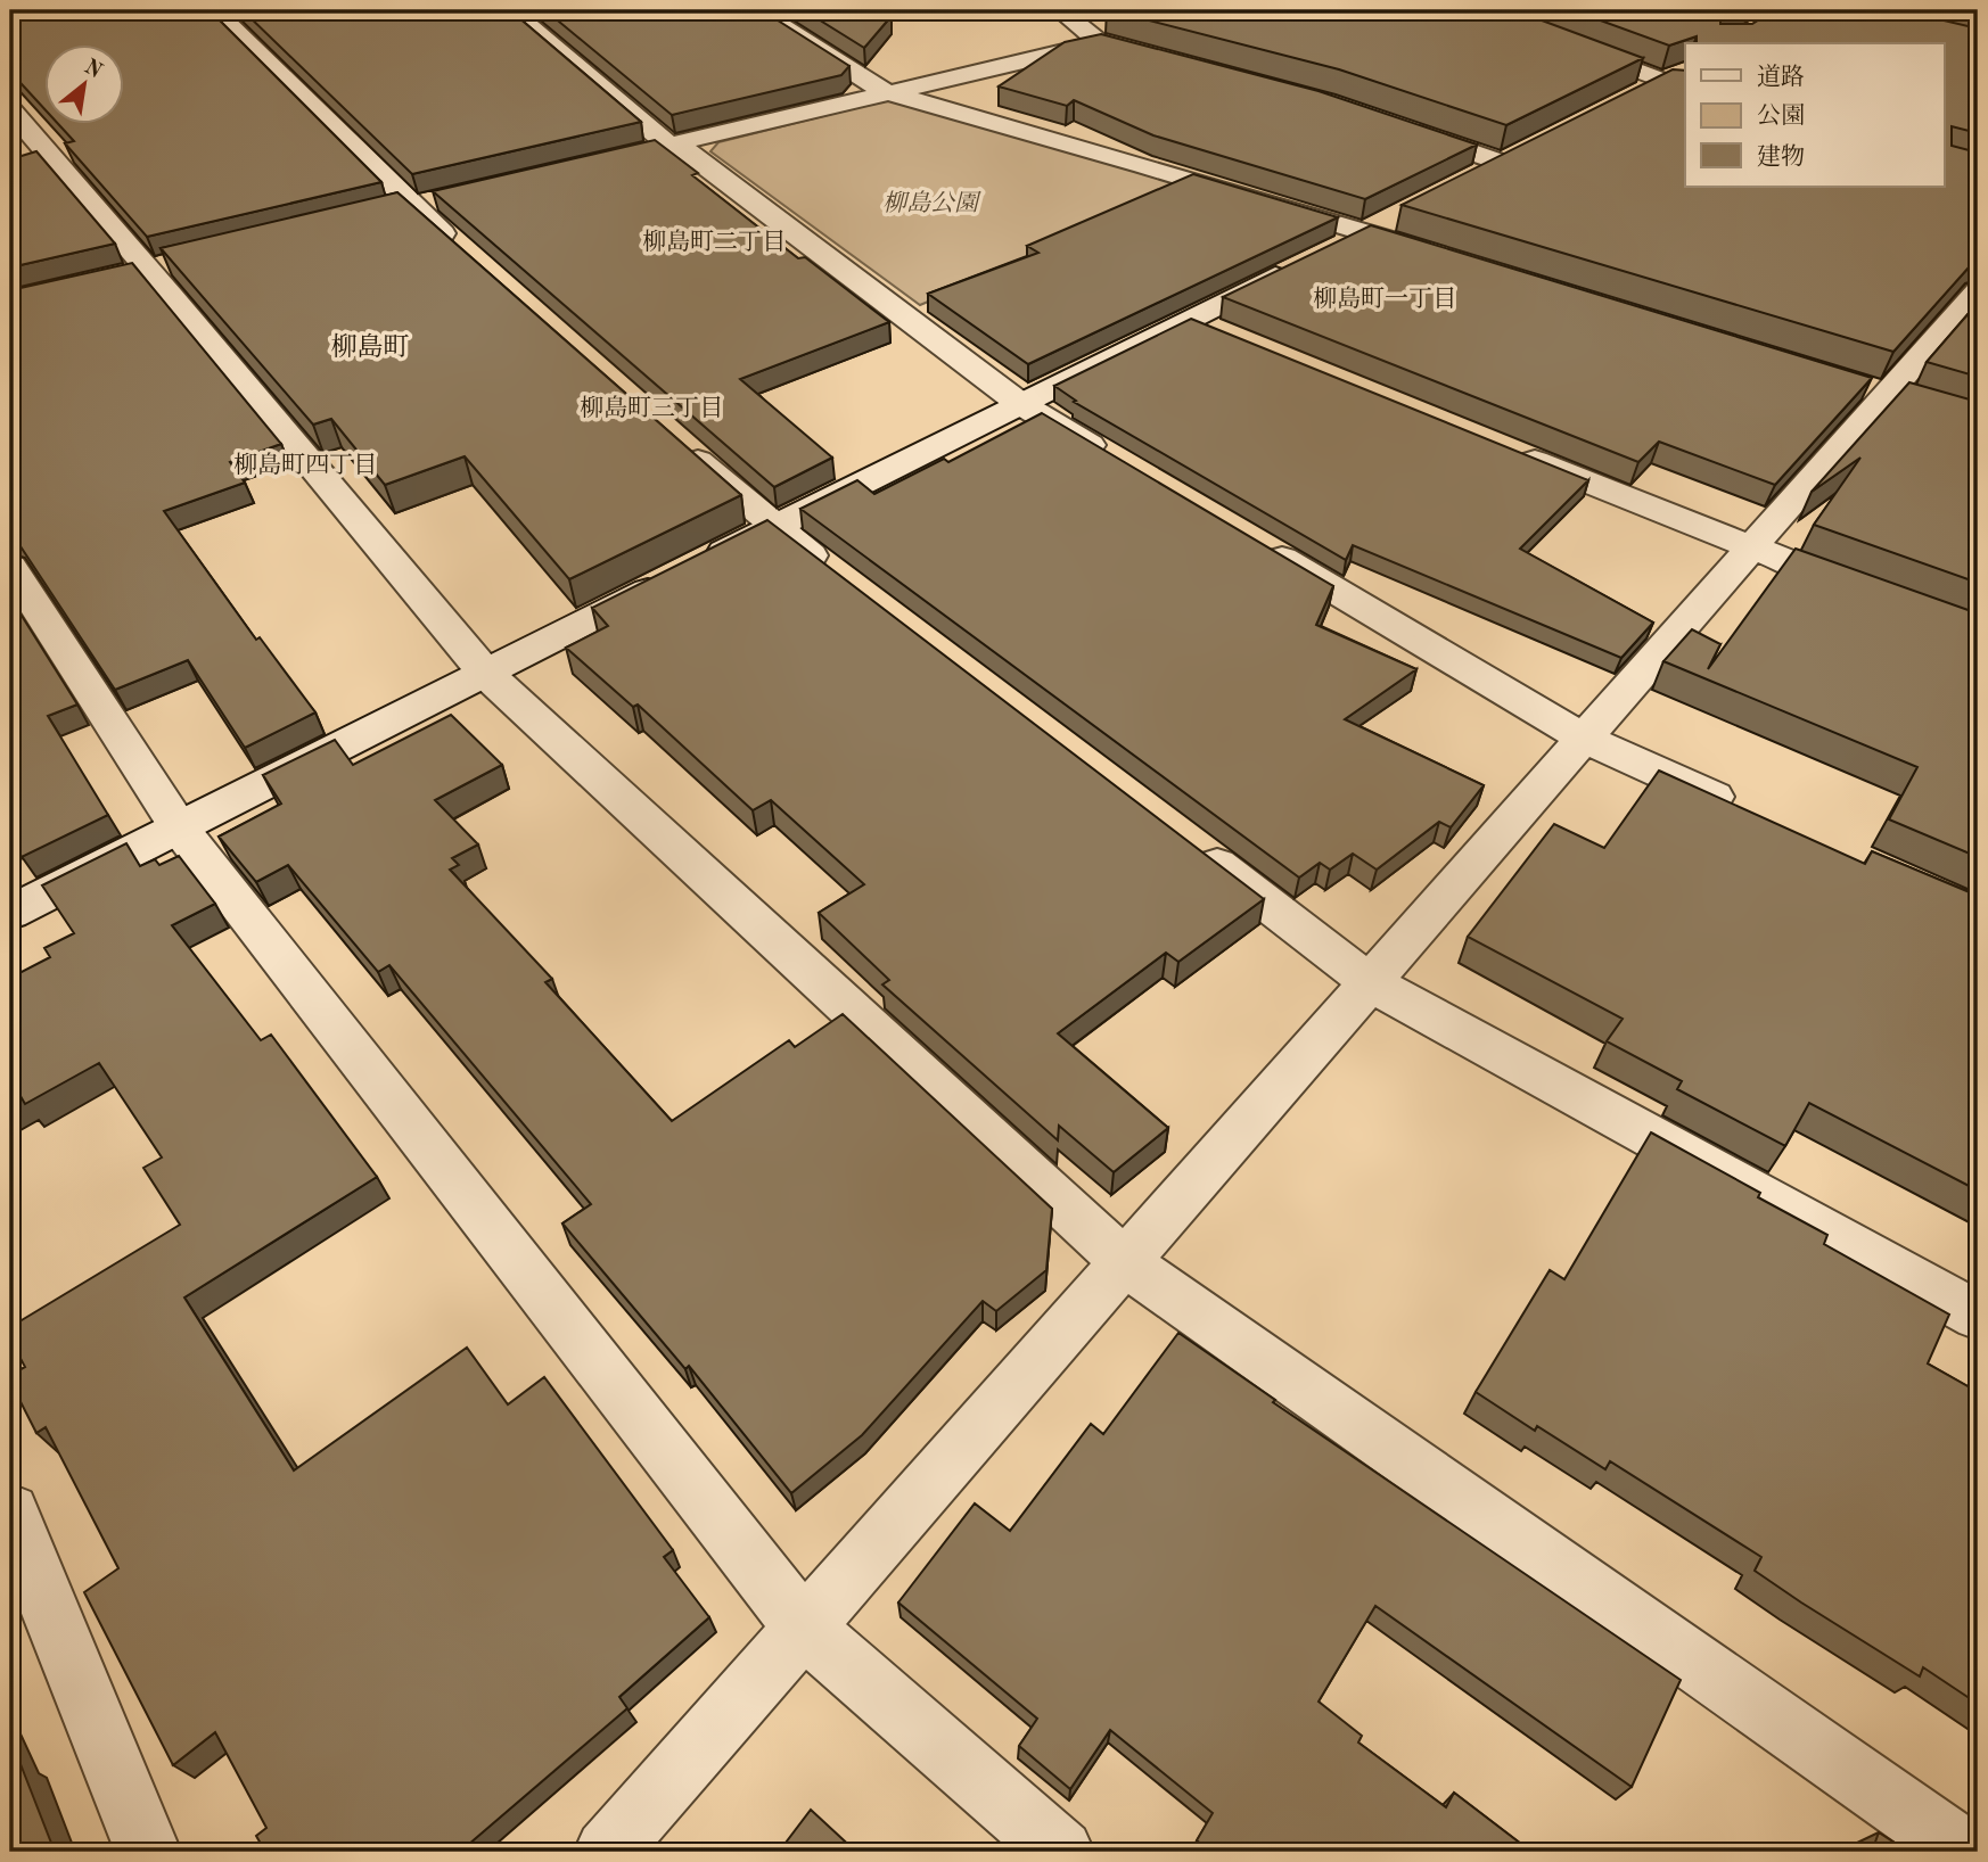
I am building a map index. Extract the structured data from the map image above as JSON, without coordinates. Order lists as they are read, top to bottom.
{
  "districts": [
    "柳島町二丁目",
    "柳島町一丁目",
    "柳島町",
    "柳島町三丁目",
    "柳島町四丁目"
  ],
  "parks": ["柳島公園"],
  "legend": ["道路", "公園", "建物"],
  "north": "top right"
}
